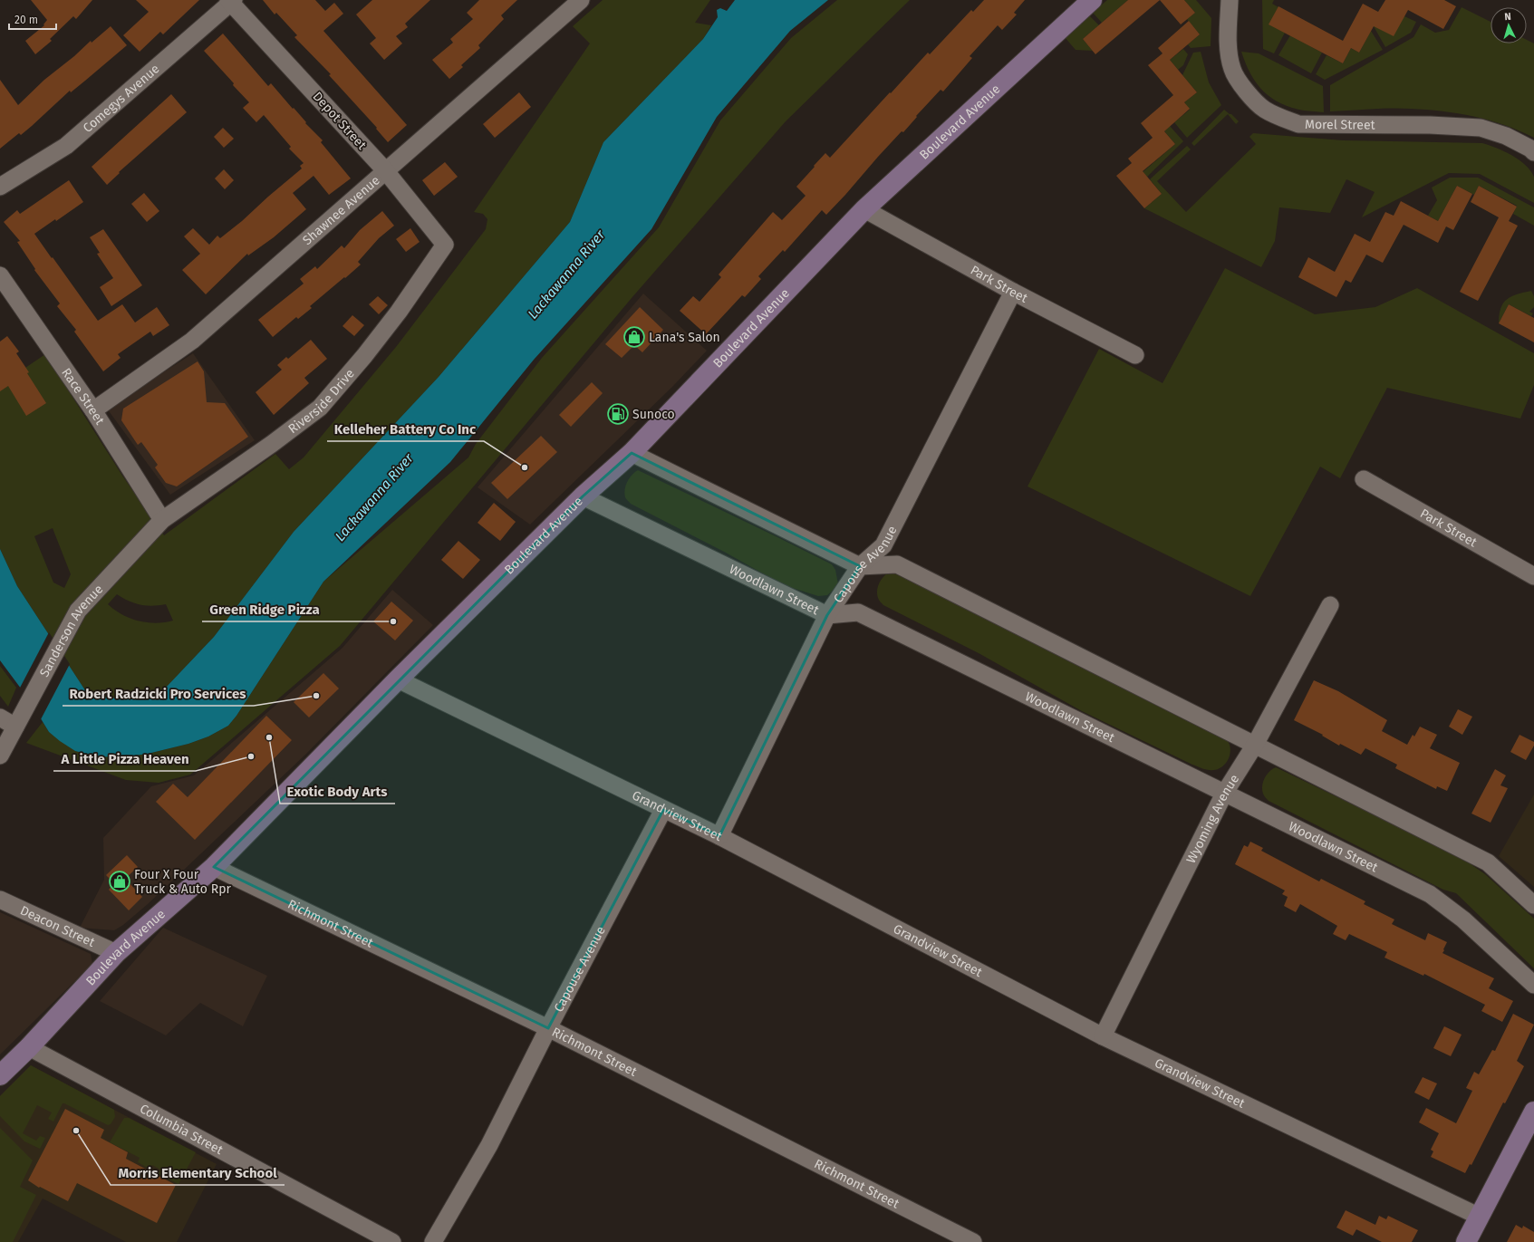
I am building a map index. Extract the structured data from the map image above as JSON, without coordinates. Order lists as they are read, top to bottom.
{
  "streets": {
    "street": [
      "Comegys Avenue",
      "Depot Street",
      "Boulevard Avenue",
      "Morel Street",
      "Shawnee Avenue",
      "Park Street",
      "Race Street",
      "Riverside Drive",
      "Capouse Avenue",
      "Woodlawn Street",
      "Sanderson Avenue",
      "Grandview Street",
      "Wyoming Avenue",
      "Richmont Street",
      "Deacon Street",
      "Columbia Street"
    ]
  },
  "crossings": [
    ["Comegys Avenue", "Depot Street"],
    ["Depot Street", "Shawnee Avenue"],
    ["Depot Street", "Riverside Drive"],
    ["Boulevard Avenue", "Park Street"],
    ["Boulevard Avenue", "Woodlawn Street"],
    ["Boulevard Avenue", "Grandview Street"],
    ["Boulevard Avenue", "Richmont Street"],
    ["Boulevard Avenue", "Deacon Street"],
    ["Boulevard Avenue", "Columbia Street"],
    ["Shawnee Avenue", "Race Street"],
    ["Park Street", "Capouse Avenue"],
    ["Race Street", "Riverside Drive"],
    ["Race Street", "Sanderson Avenue"],
    ["Riverside Drive", "Sanderson Avenue"],
    ["Capouse Avenue", "Woodlawn Street"],
    ["Capouse Avenue", "Grandview Street"],
    ["Capouse Avenue", "Richmont Street"],
    ["Woodlawn Street", "Wyoming Avenue"],
    ["Grandview Street", "Wyoming Avenue"]
  ],
  "water": ["Lackawanna River"],
  "places": {
    "shop": ["Lana's Salon", "Four X Four Truck & Auto Rpr"],
    "fuel station": ["Sunoco"],
    "other": [
      "Kelleher Battery Co Inc",
      "Green Ridge Pizza",
      "Robert Radzicki Pro Services",
      "Exotic Body Arts",
      "A Little Pizza Heaven",
      "Morris Elementary School"
    ]
  },
  "scale_bar": "20 m",
  "north": "top"
}
